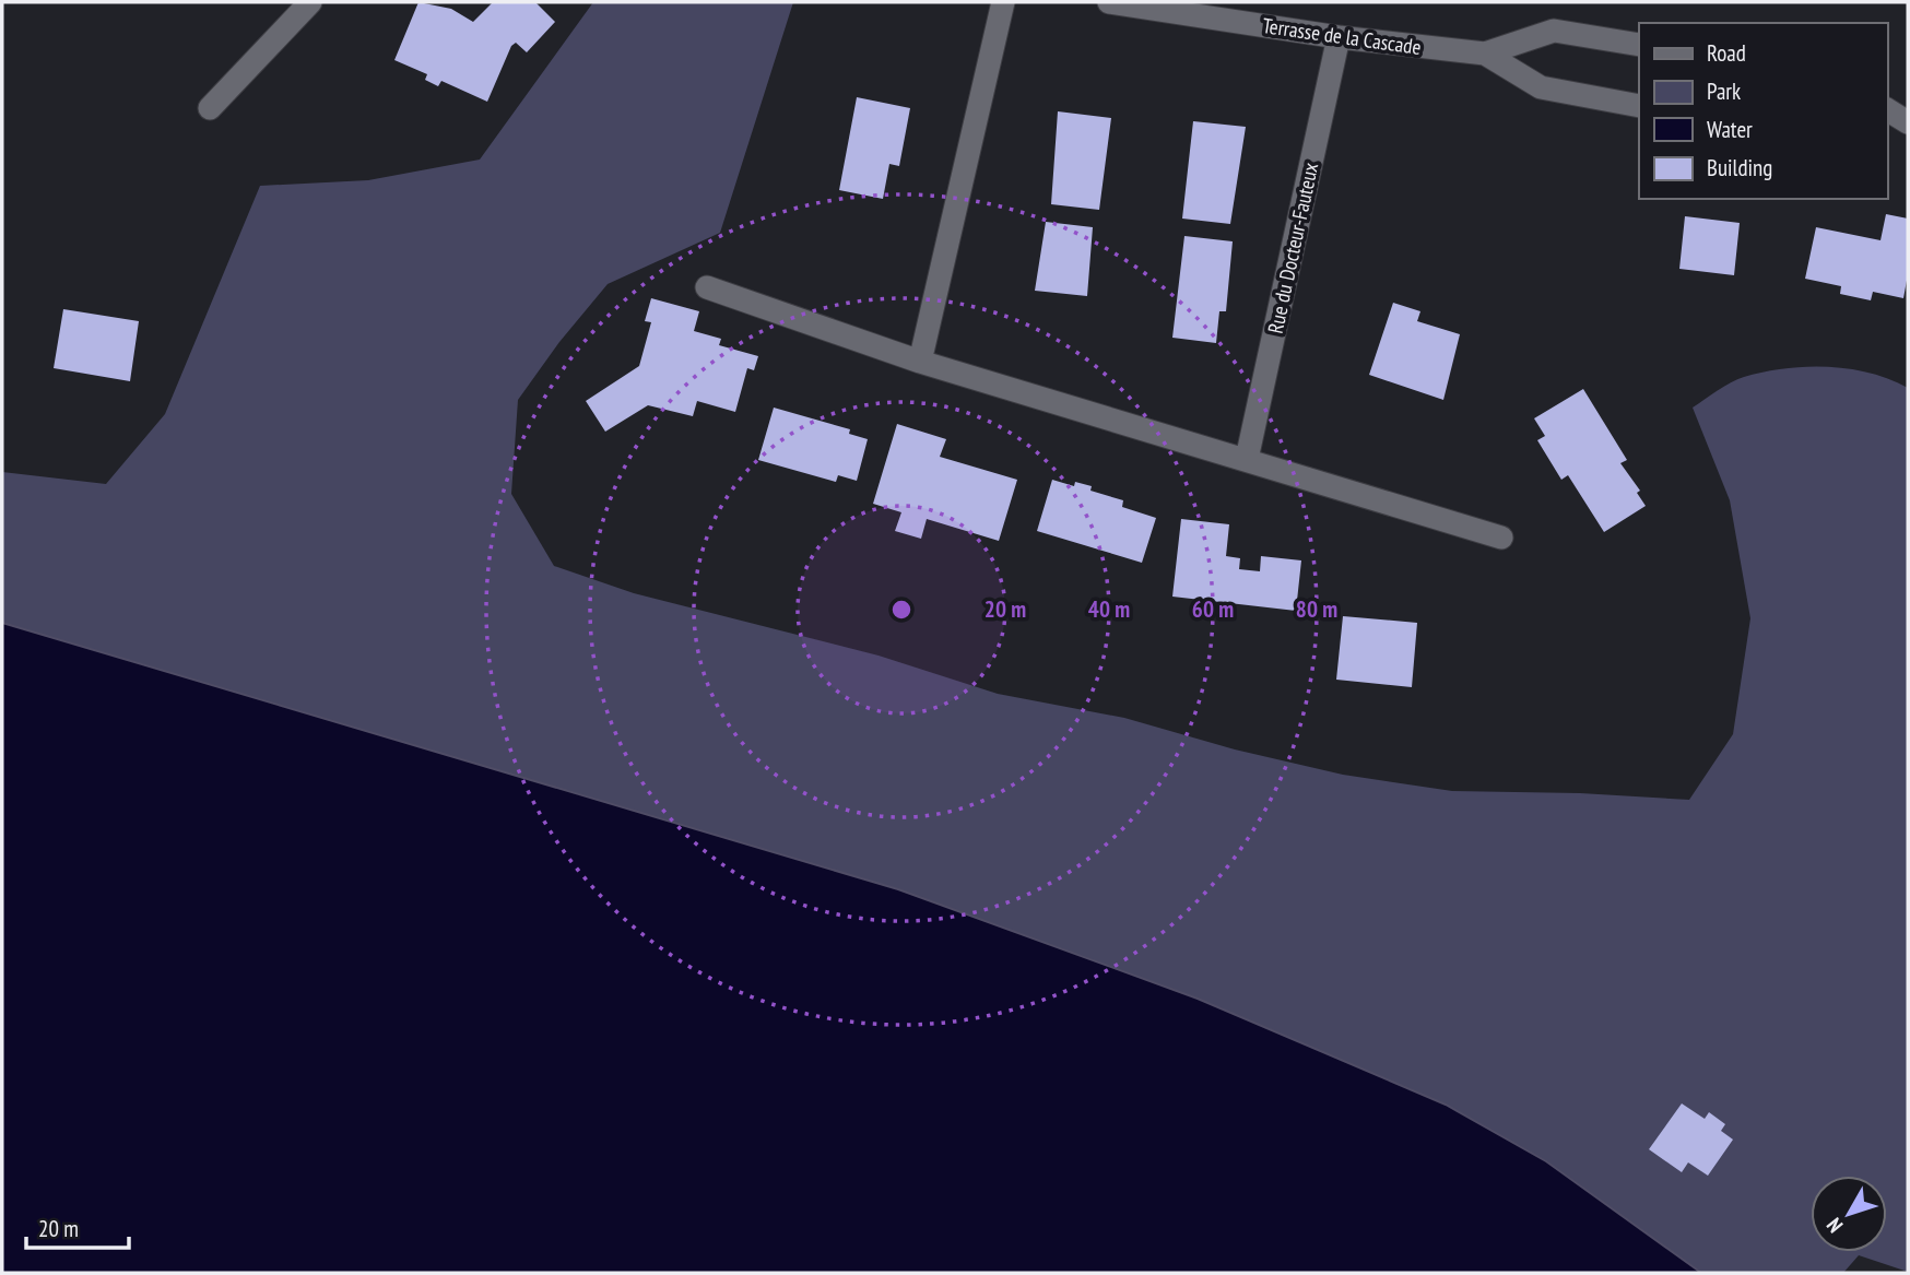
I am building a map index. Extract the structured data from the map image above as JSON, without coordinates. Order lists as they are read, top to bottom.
{
  "streets": {
    "street": ["Terrasse de la Cascade", "Rue du Docteur-Fauteux"]
  },
  "crossings": [
    ["Terrasse de la Cascade", "Rue du Docteur-Fauteux"]
  ],
  "legend": [
    "Road",
    "Park",
    "Water",
    "Building"
  ],
  "scale_bar": "20 m",
  "north": "bottom left",
  "rings": [
    "20 m",
    "40 m",
    "60 m",
    "80 m"
  ]
}
